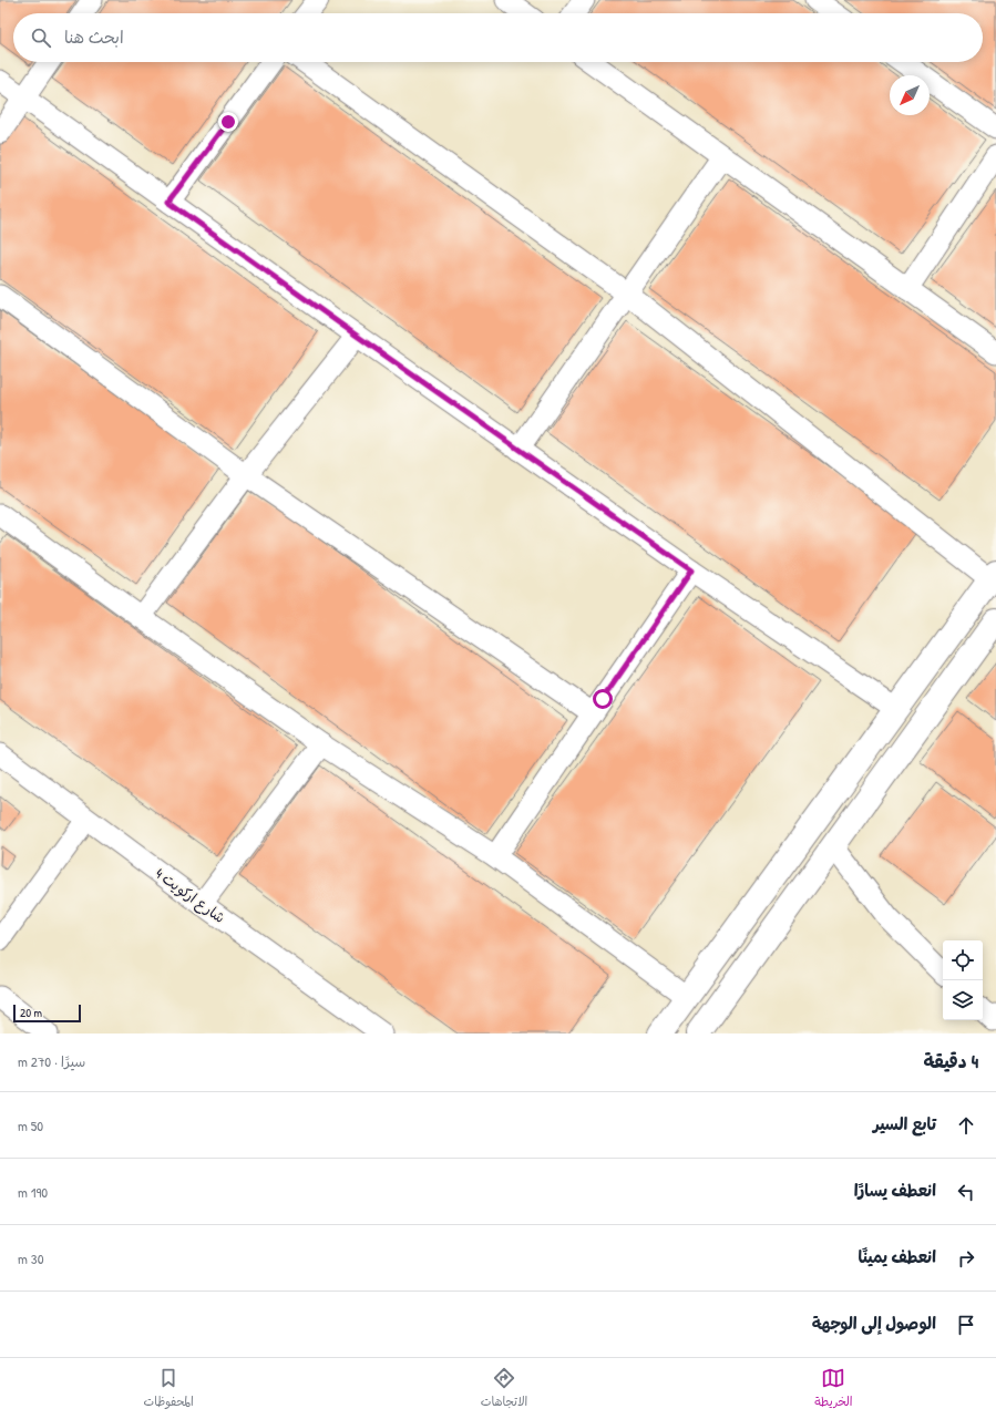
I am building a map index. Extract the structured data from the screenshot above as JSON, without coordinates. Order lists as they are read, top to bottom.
{
  "streets": {
    "street": ["شارع اركويت 4"]
  },
  "scale_bar": "20 m",
  "north": "bottom left",
  "page": {
    "search": "ابحث هنا",
    "scale": "20 m",
    "heading": ["4 دقيقة", "سيرًا · 270 m"],
    "list": [
      ["تابع السير", "50 m"],
      ["انعطف يسارًا", "190 m"],
      ["انعطف يمينًا", "30 m"],
      "الوصول إلى الوجهة"
    ],
    "nav": ["الخريطة", "الاتجاهات", "المحفوظات"]
  }
}
